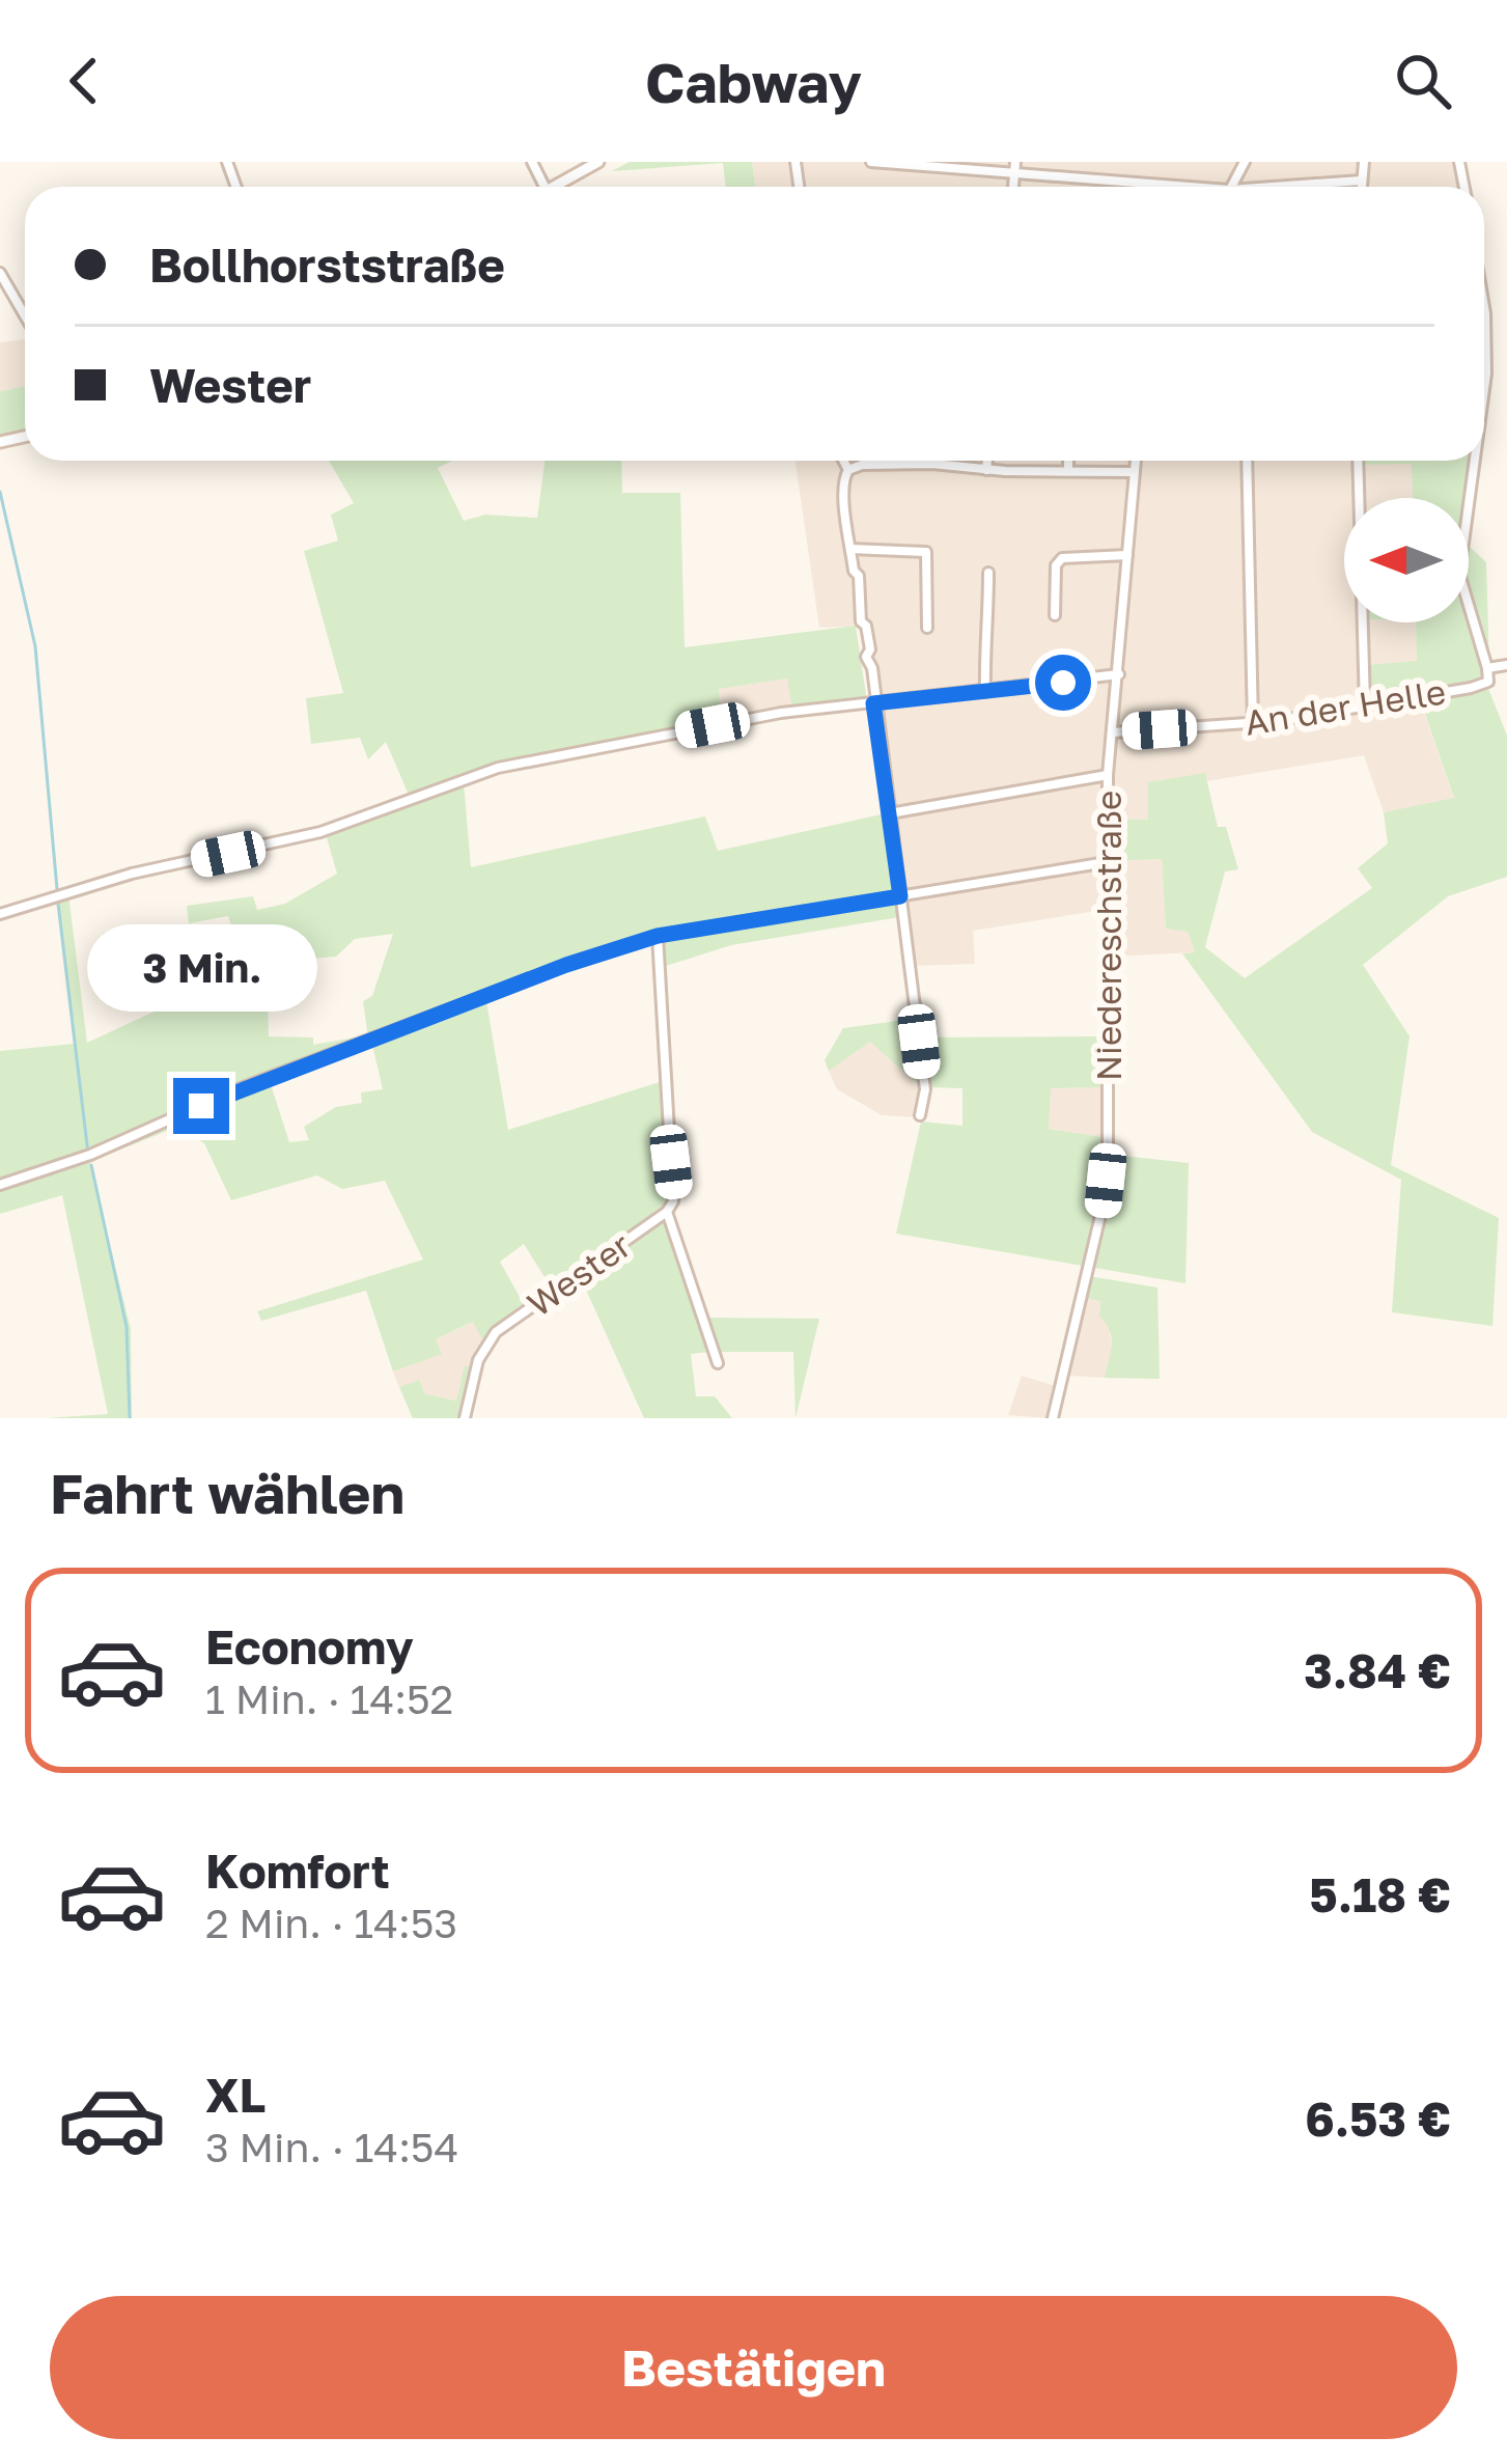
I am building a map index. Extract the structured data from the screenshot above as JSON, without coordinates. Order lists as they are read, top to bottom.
{
  "streets": {
    "street": ["An der Helle", "Niedereschstraße", "Wester"]
  },
  "crossings": [
    ["An der Helle", "Niedereschstraße"]
  ],
  "north": "left",
  "page": {
    "header": "Cabway",
    "banner": ["Bollhorststraße", "Wester"],
    "bubble": "3 Min.",
    "heading": "Fahrt wählen",
    "list": [
      {
        "name": "Economy",
        "note": "1 Min. · 14:52",
        "value": "3.84 €"
      },
      {
        "name": "Komfort",
        "note": "2 Min. · 14:53",
        "value": "5.18 €"
      },
      {
        "name": "XL",
        "note": "3 Min. · 14:54",
        "value": "6.53 €"
      }
    ],
    "buttons": "Bestätigen"
  }
}
